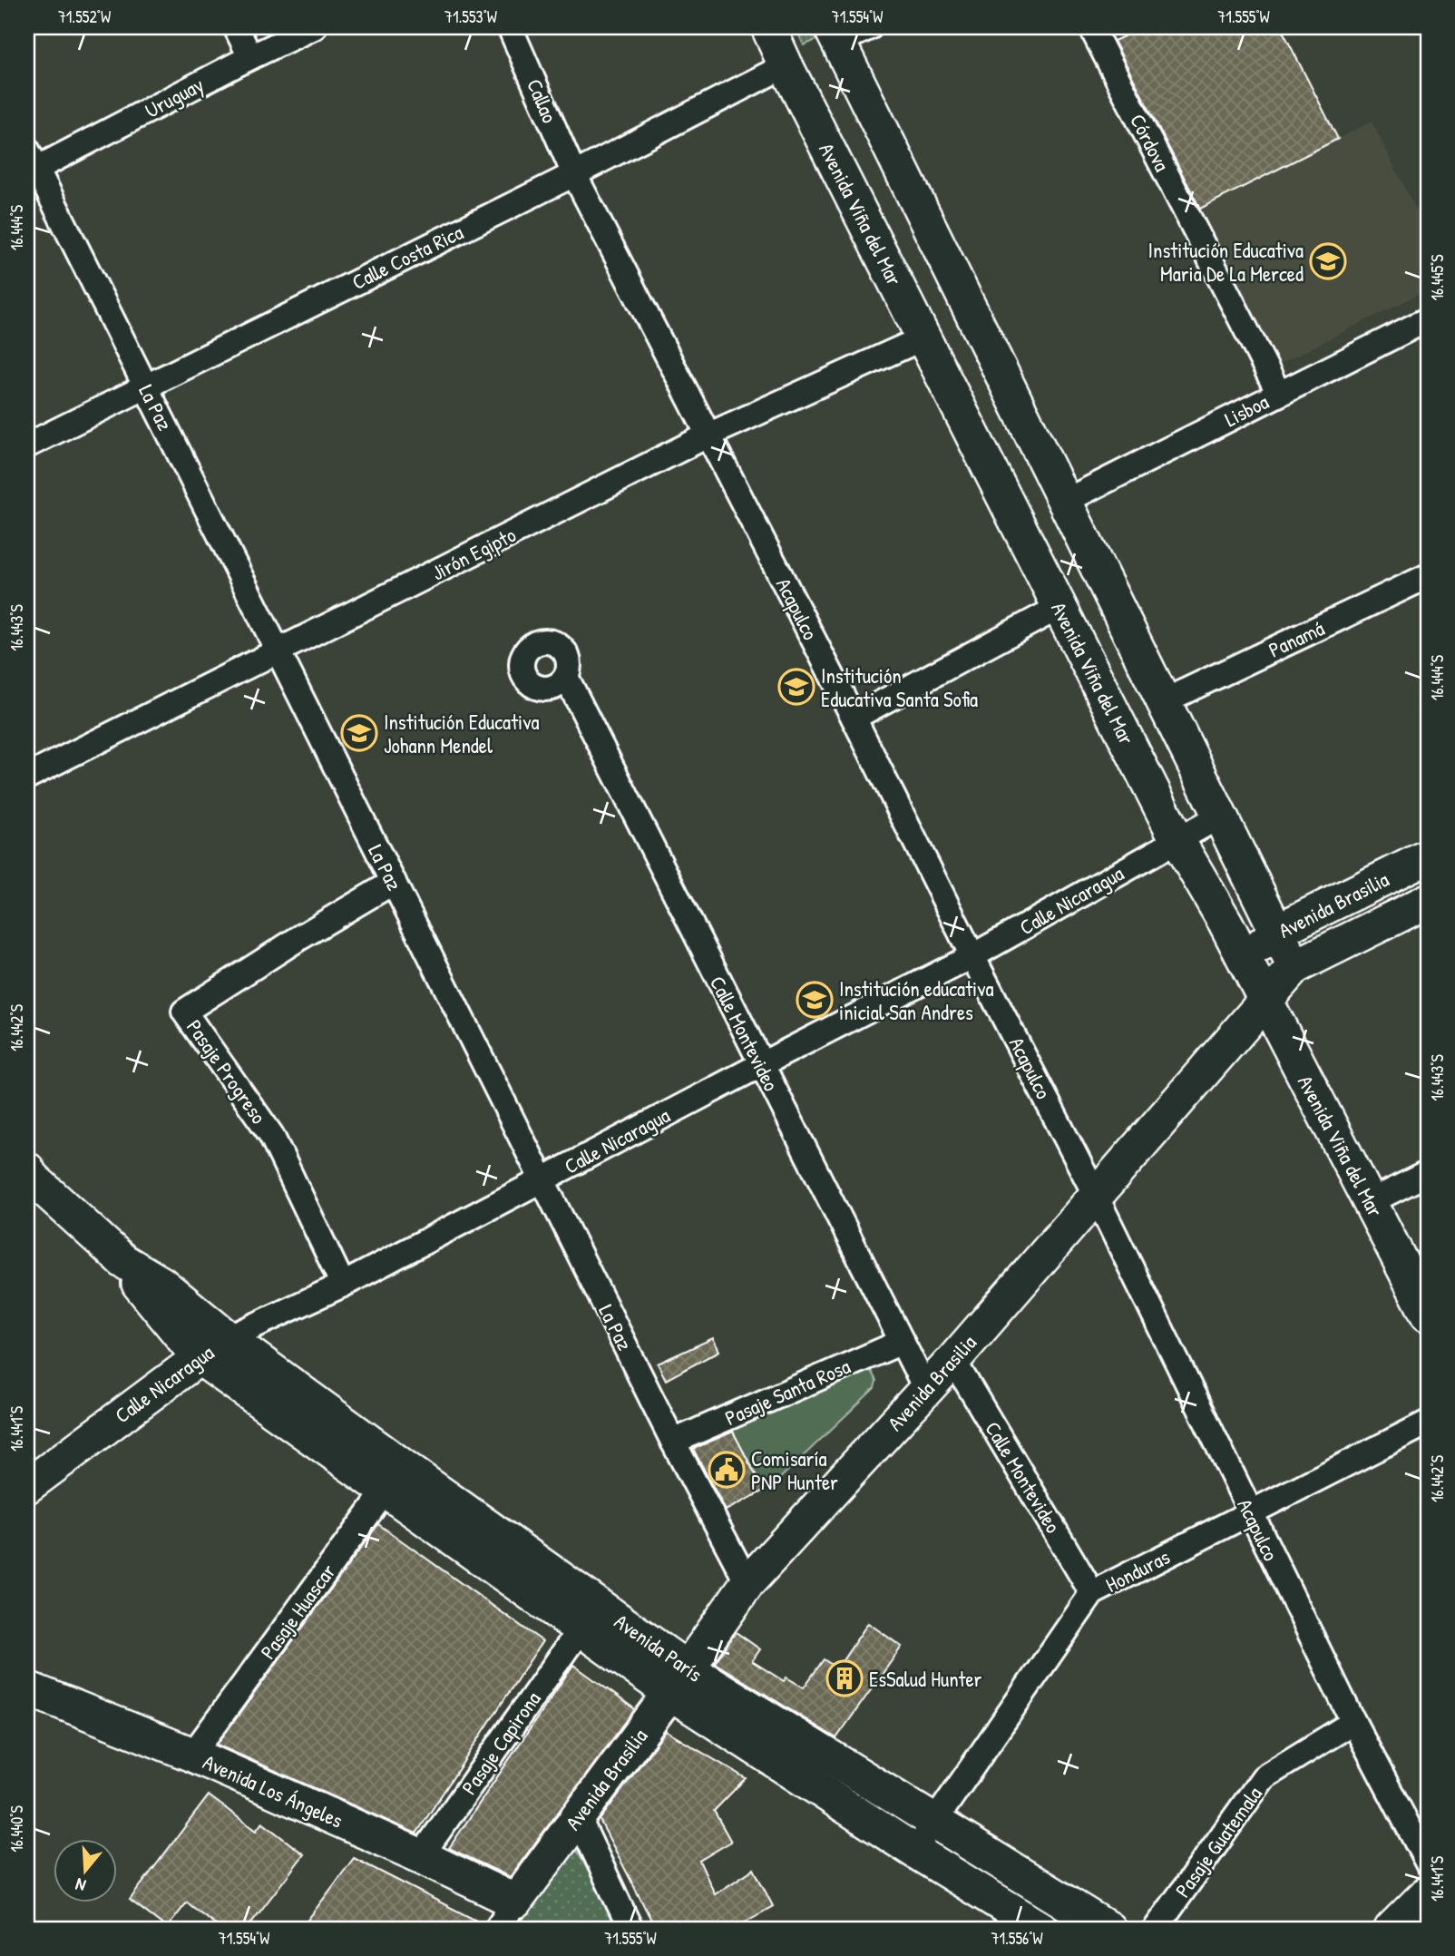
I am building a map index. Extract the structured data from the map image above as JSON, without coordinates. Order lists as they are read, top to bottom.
{
  "streets": {
    "street": [
      "Uruguay",
      "Callao",
      "Córdova",
      "Avenida Viña del Mar",
      "Calle Costa Rica",
      "La Paz",
      "Lisboa",
      "Jirón Egipto",
      "Acapulco",
      "Panamá",
      "Calle Nicaragua",
      "Avenida Brasilia",
      "Calle Montevideo",
      "Pasaje Progreso",
      "Pasaje Santa Rosa",
      "Honduras",
      "Pasaje Huascar",
      "Avenida París",
      "Pasaje Capirona",
      "Avenida Los Ángeles",
      "Pasaje Guatemala"
    ]
  },
  "crossings": [
    ["Uruguay", "La Paz"],
    ["Callao", "Calle Costa Rica"],
    ["Callao", "Acapulco"],
    ["Córdova", "Lisboa"],
    ["Avenida Viña del Mar", "Calle Costa Rica"],
    ["Avenida Viña del Mar", "Jirón Egipto"],
    ["Avenida Viña del Mar", "Calle Nicaragua"],
    ["Avenida Viña del Mar", "Avenida Brasilia"],
    ["Calle Costa Rica", "La Paz"],
    ["Calle Costa Rica", "Acapulco"],
    ["La Paz", "Jirón Egipto"],
    ["La Paz", "Calle Nicaragua"],
    ["La Paz", "Avenida Brasilia"],
    ["La Paz", "Pasaje Progreso"],
    ["La Paz", "Pasaje Santa Rosa"],
    ["Jirón Egipto", "Acapulco"],
    ["Acapulco", "Calle Nicaragua"],
    ["Acapulco", "Avenida Brasilia"],
    ["Acapulco", "Honduras"],
    ["Acapulco", "Pasaje Guatemala"],
    ["Calle Nicaragua", "Calle Montevideo"],
    ["Calle Nicaragua", "Pasaje Progreso"],
    ["Calle Nicaragua", "Avenida París"],
    ["Avenida Brasilia", "Calle Montevideo"],
    ["Avenida Brasilia", "Avenida París"],
    ["Avenida Brasilia", "Avenida Los Ángeles"],
    ["Calle Montevideo", "Pasaje Santa Rosa"],
    ["Calle Montevideo", "Honduras"],
    ["Honduras", "Avenida París"],
    ["Pasaje Huascar", "Avenida París"],
    ["Pasaje Huascar", "Avenida Los Ángeles"],
    ["Avenida París", "Pasaje Capirona"],
    ["Pasaje Capirona", "Avenida Los Ángeles"]
  ],
  "places": {
    "school or university": [
      "Institución Educativa Maria De La Merced",
      "Institución Educativa Santa Sofia",
      "Institución Educativa Johann Mendel",
      "Institución educativa inicial San Andres"
    ],
    "public building": ["Comisaría PNP Hunter"],
    "building": ["EsSalud Hunter"]
  },
  "north": "bottom",
  "coordinates": [
    "71.552°W",
    "71.553°W",
    "71.554°W",
    "71.555°W",
    "16.444°S",
    "16.445°S",
    "16.443°S",
    "16.442°S",
    "16.441°S",
    "16.440°S",
    "71.556°W"
  ]
}
